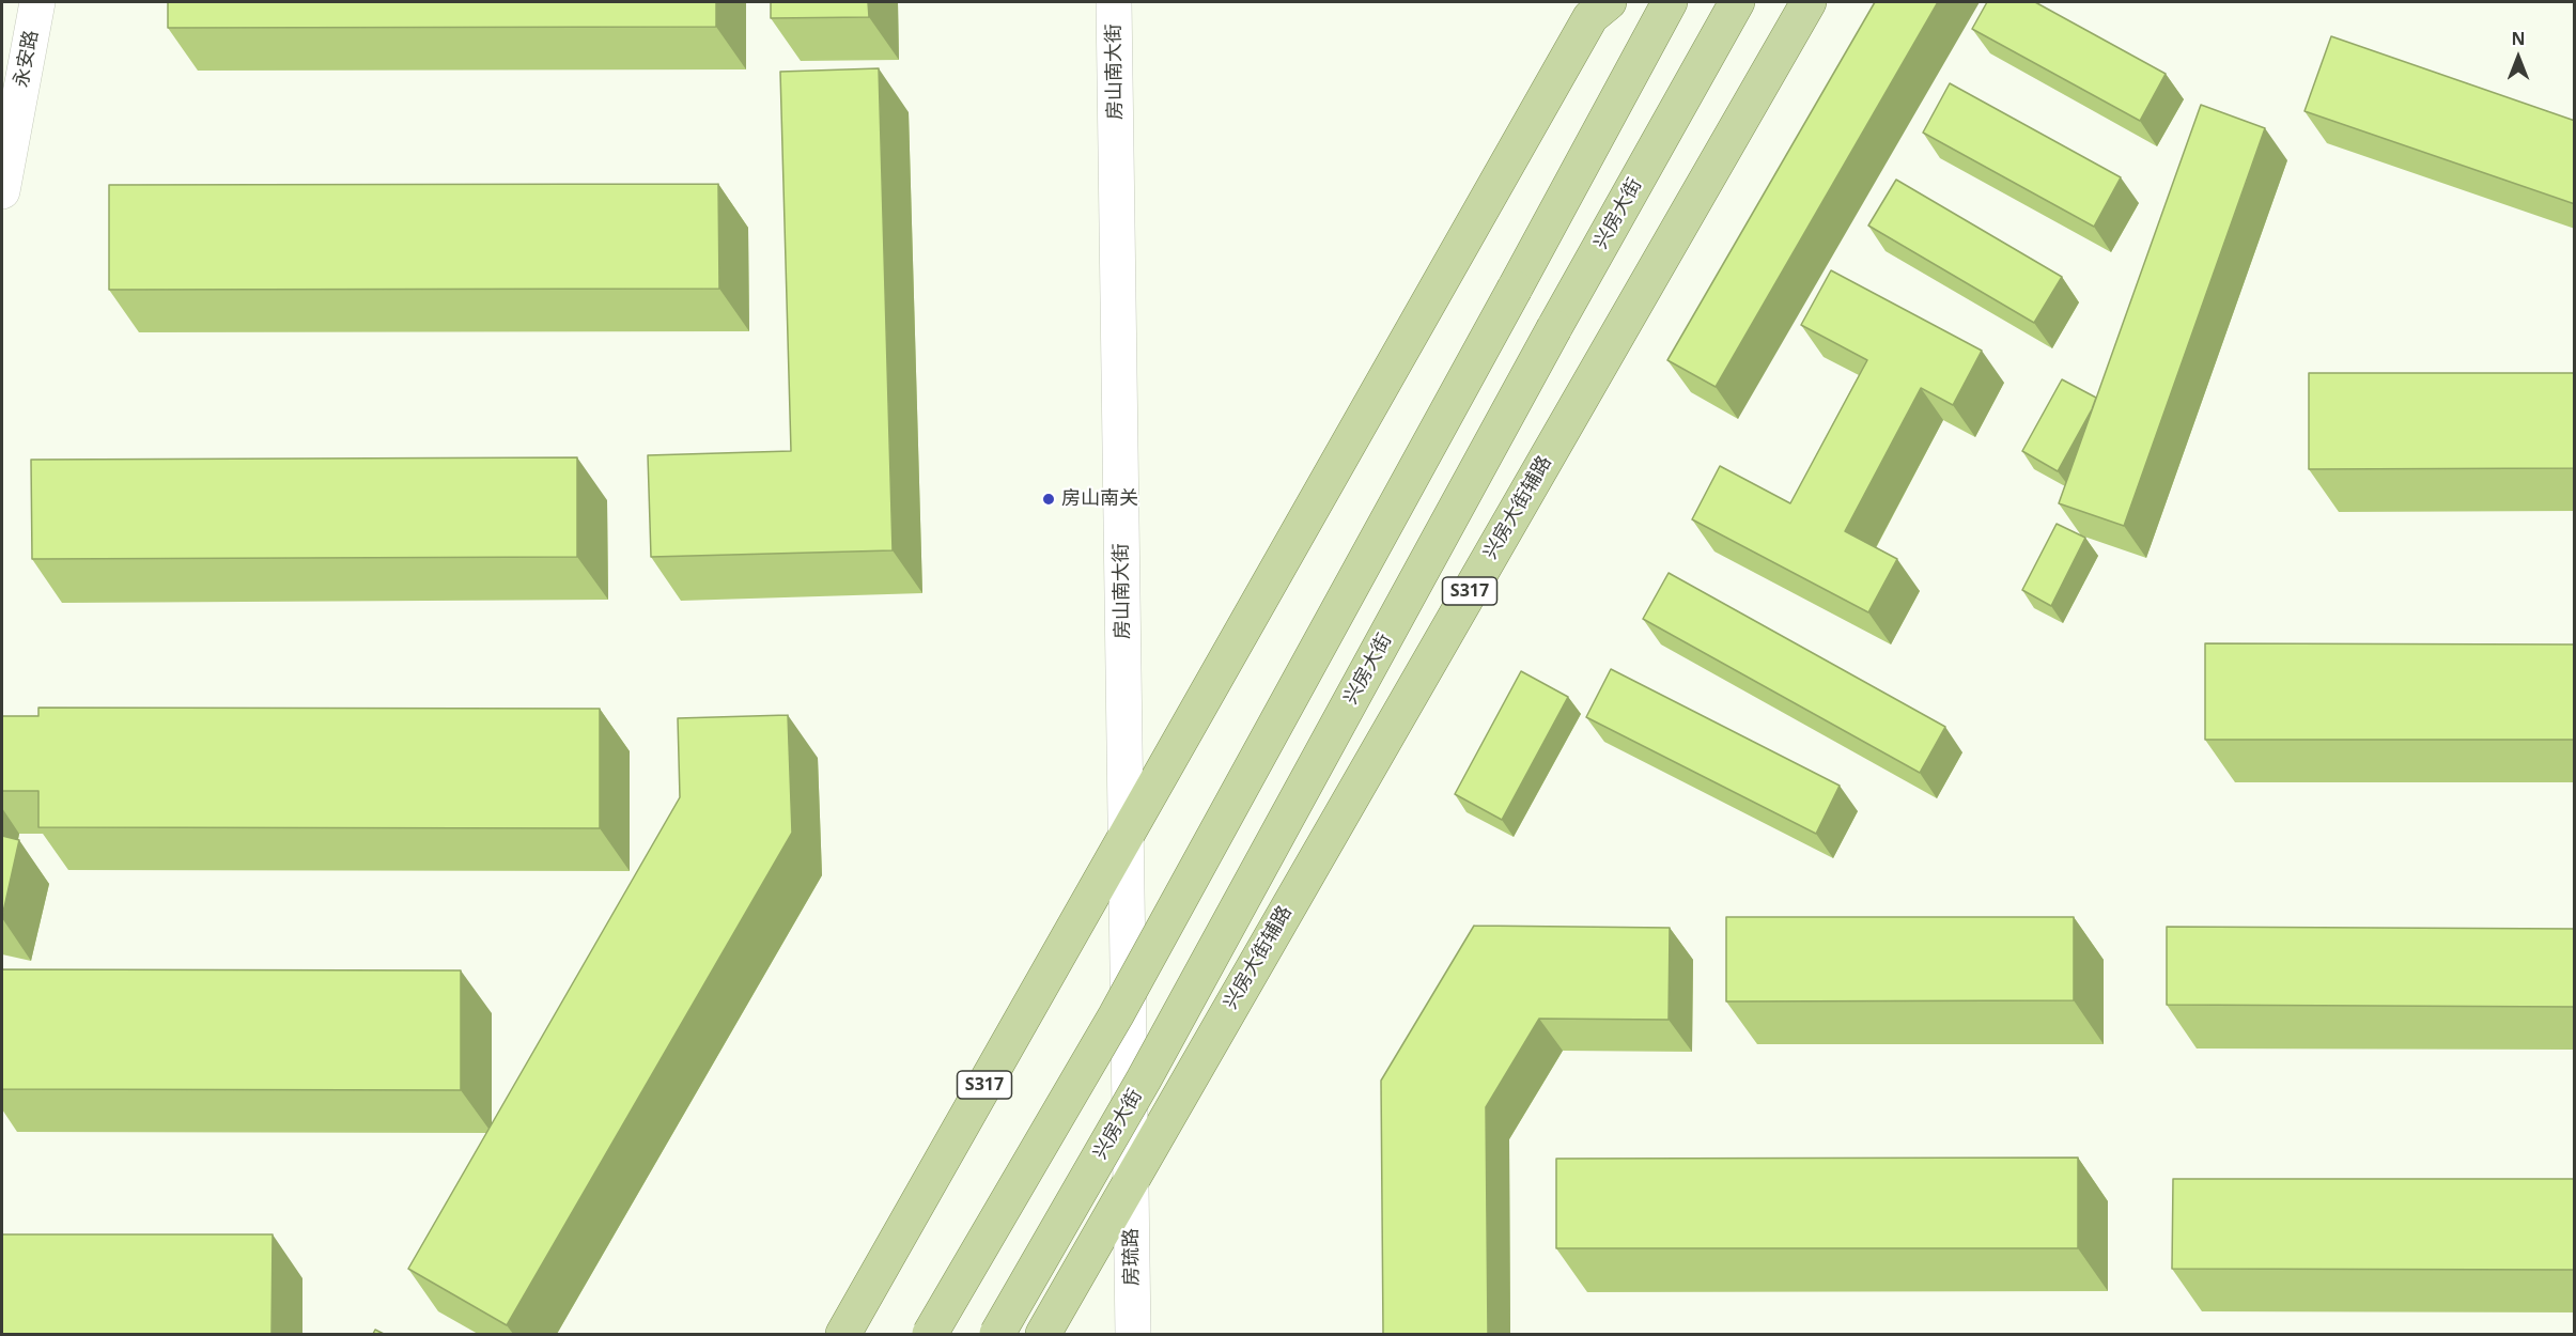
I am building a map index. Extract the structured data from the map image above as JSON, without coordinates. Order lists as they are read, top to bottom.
{
  "streets": {
    "main road": [
      "永安路",
      "房山南大街",
      "兴房大街",
      "兴房大街辅路",
      "S317",
      "房琉路"
    ]
  },
  "crossings": [
    ["房山南大街", "兴房大街"],
    ["房山南大街", "兴房大街辅路"],
    ["房山南大街", "S317"],
    ["房山南大街", "房琉路"],
    ["兴房大街", "兴房大街辅路"],
    ["兴房大街", "房琉路"],
    ["兴房大街辅路", "房琉路"]
  ],
  "places": ["房山南关"],
  "north": "top"
}
